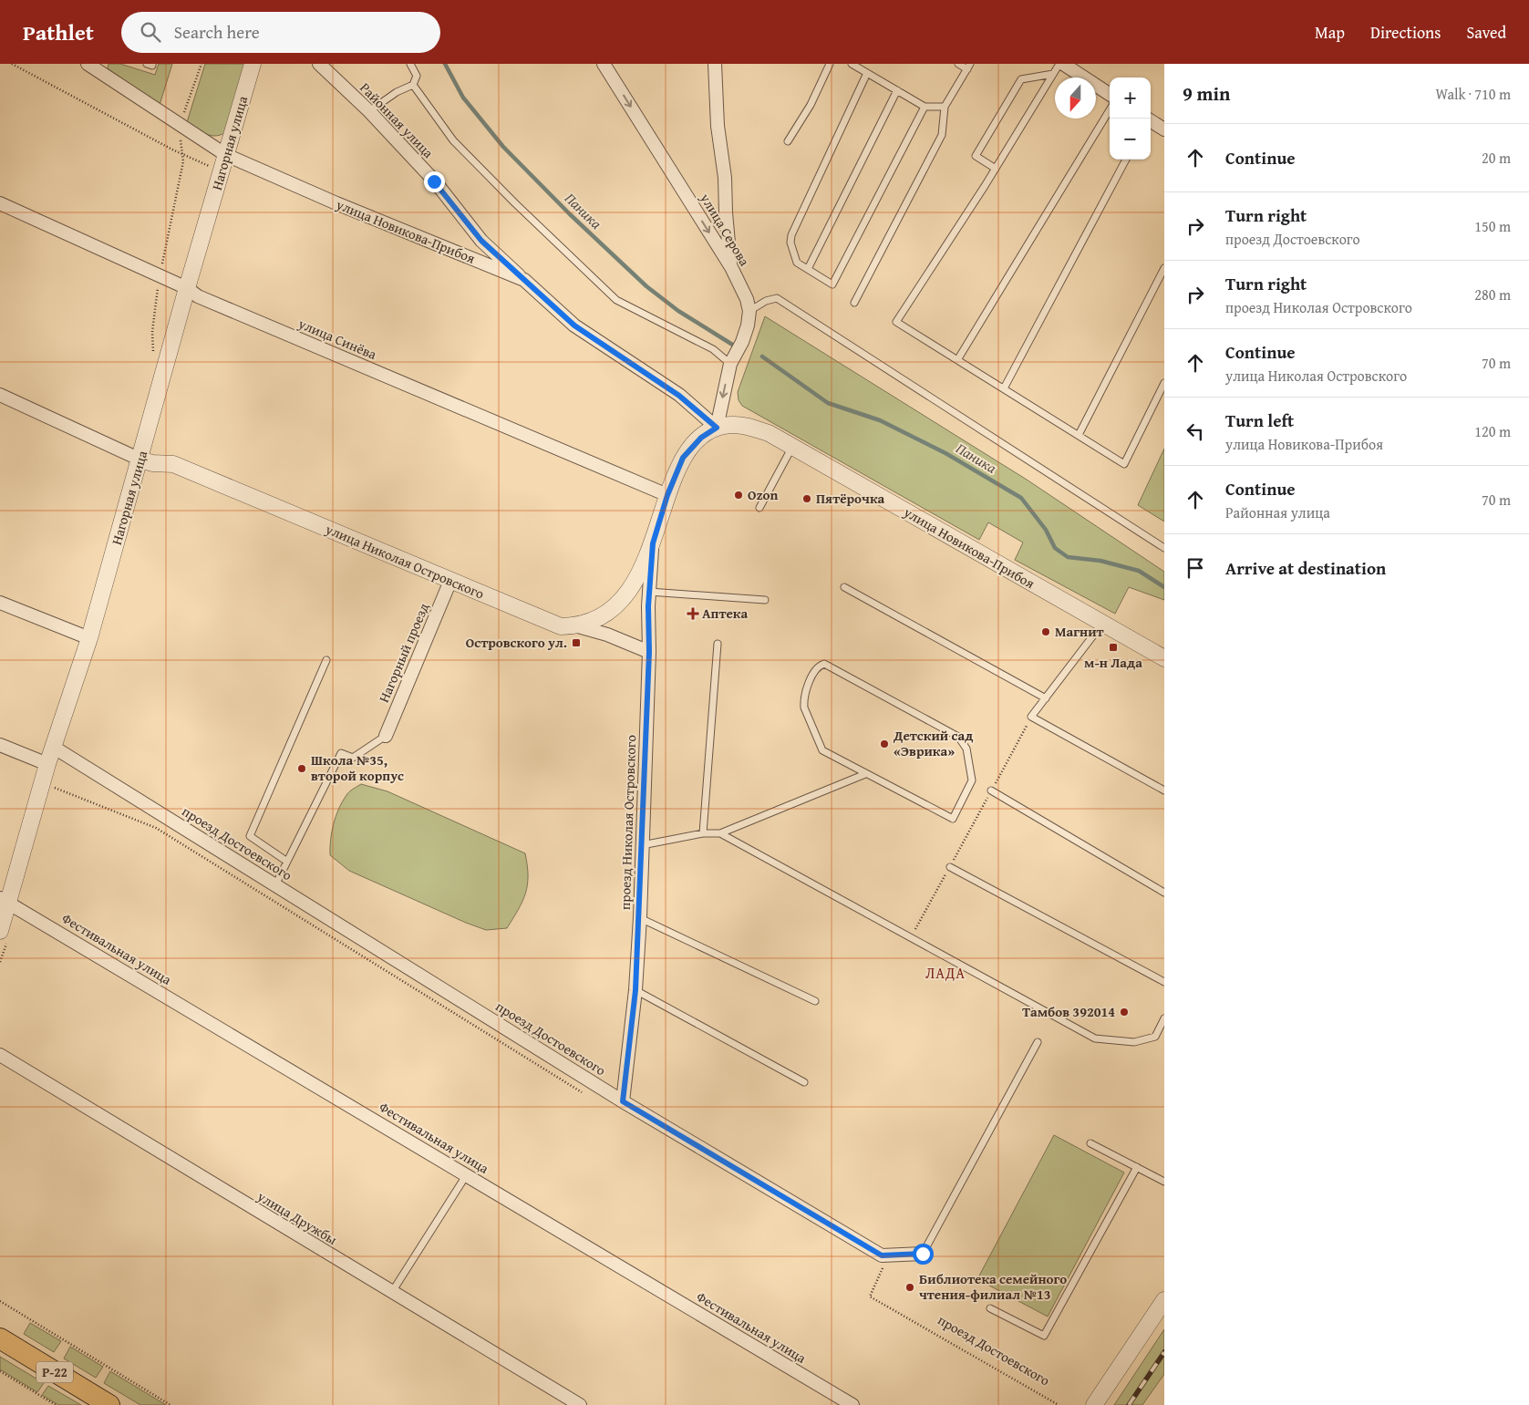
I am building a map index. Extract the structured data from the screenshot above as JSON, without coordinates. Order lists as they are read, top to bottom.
{
  "streets": {
    "main road": ["Р-22"],
    "street": [
      "Районная улица",
      "Нагорная улица",
      "улица Серова",
      "улица Новикова-Прибоя",
      "улица Синёва",
      "улица Николая Островского",
      "Нагорный проезд",
      "проезд Николая Островского",
      "проезд Достоевского",
      "Фестивальная улица",
      "улица Дружбы"
    ]
  },
  "crossings": [
    ["Районная улица", "улица Новикова-Прибоя"],
    ["Нагорная улица", "улица Новикова-Прибоя"],
    ["Нагорная улица", "улица Синёва"],
    ["Нагорная улица", "улица Николая Островского"],
    ["Нагорная улица", "проезд Достоевского"],
    ["Нагорная улица", "Фестивальная улица"],
    ["улица Новикова-Прибоя", "улица Николая Островского"],
    ["улица Синёва", "улица Николая Островского"],
    ["улица Николая Островского", "Нагорный проезд"],
    ["улица Николая Островского", "проезд Николая Островского"],
    ["проезд Николая Островского", "проезд Достоевского"]
  ],
  "one_way": ["улица Серова"],
  "districts": ["ЛАДА"],
  "water": ["Паника"],
  "places": {
    "other": [
      "Ozon",
      "Пятёрочка",
      "Магнит",
      "Детский сад «Эврика»",
      "Школа №35, второй корпус",
      "Тамбов 392014",
      "Библиотека семейного чтения-филиал №13"
    ],
    "health": ["Аптека"],
    "transit": ["Островского ул.", "м-н Лада"]
  },
  "north": "bottom",
  "page": {
    "header": "Pathlet",
    "search": "Search here",
    "nav": ["Map", "Directions", "Saved"],
    "heading": ["9 min", "Walk · 710 m"],
    "map_buttons": ["+", "−"],
    "list": [
      ["Continue", "20 m"],
      ["Turn right", "проезд Достоевского", "150 m"],
      ["Turn right", "проезд Николая Островского", "280 m"],
      ["Continue", "улица Николая Островского", "70 m"],
      ["Turn left", "улица Новикова-Прибоя", "120 m"],
      ["Continue", "Районная улица", "70 m"],
      "Arrive at destination"
    ]
  }
}
